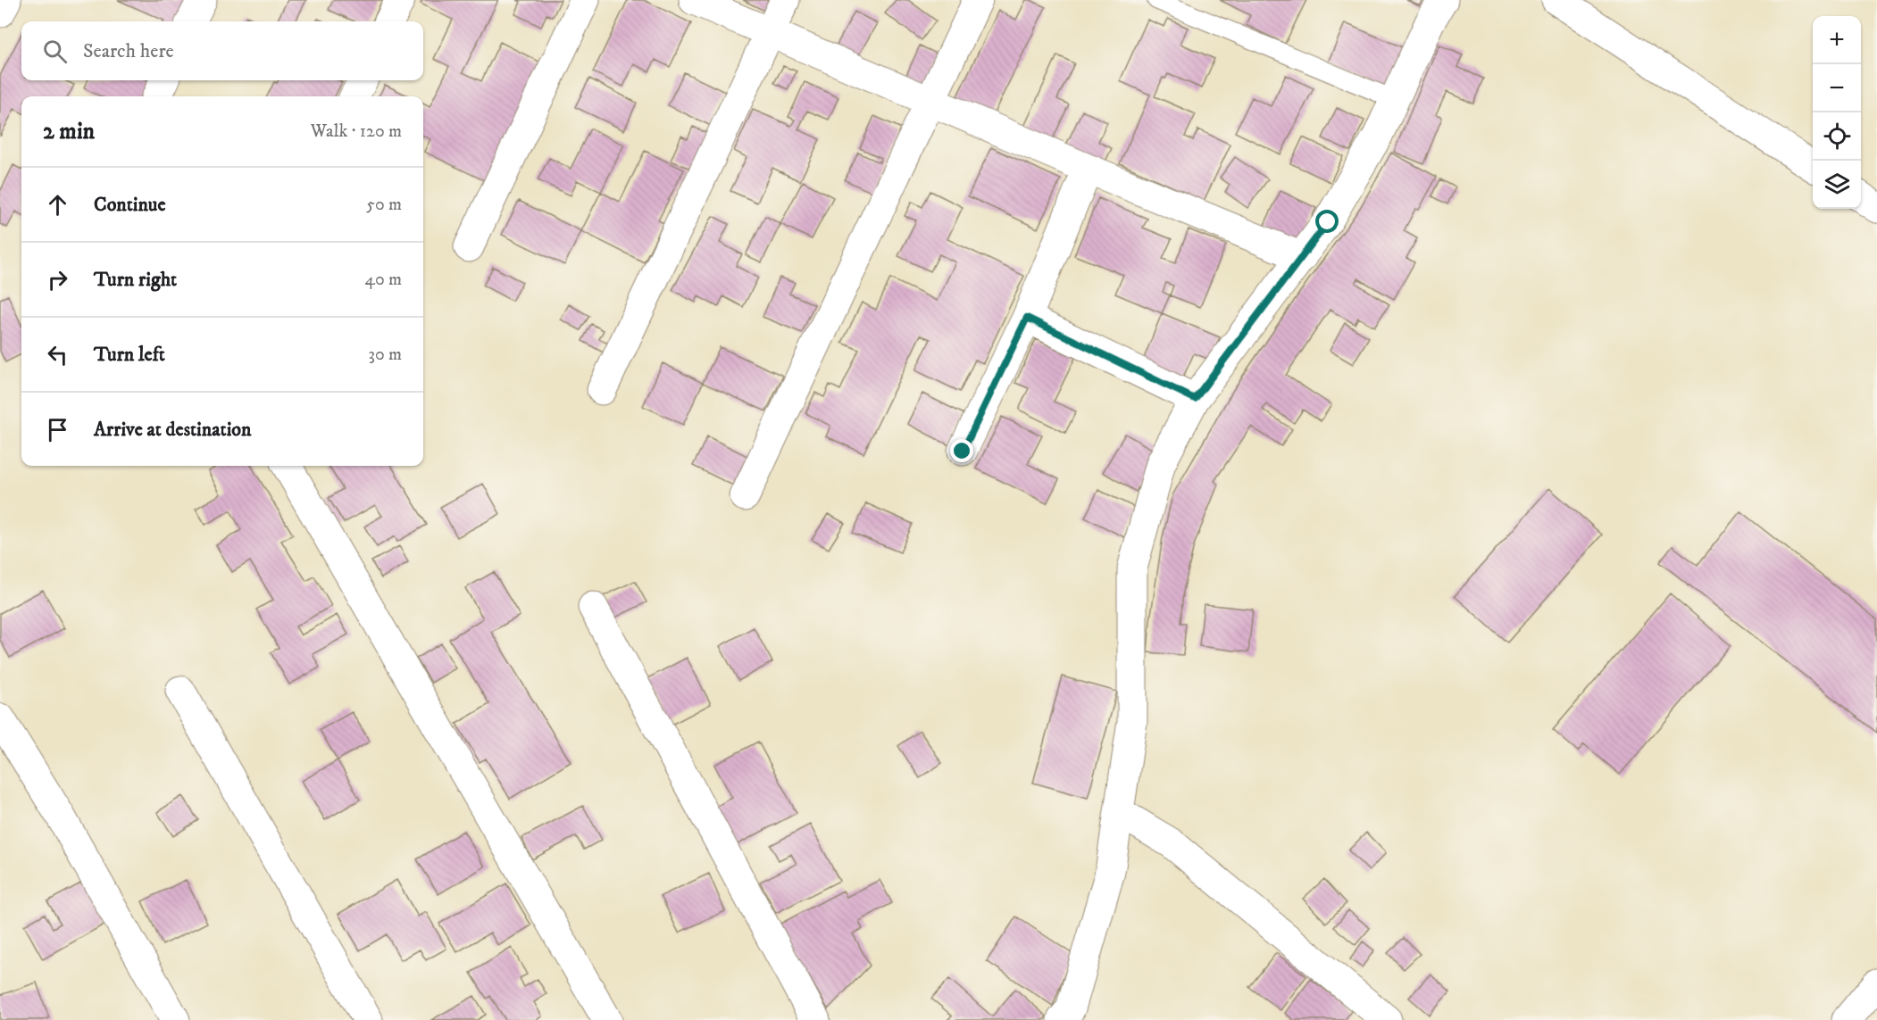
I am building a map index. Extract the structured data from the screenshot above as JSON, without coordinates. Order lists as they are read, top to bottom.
{
  "page": {
    "map_buttons": ["+", "−"],
    "search": "Search here",
    "heading": ["2 min", "Walk · 120 m"],
    "list": [
      ["Continue", "50 m"],
      ["Turn right", "40 m"],
      ["Turn left", "30 m"],
      "Arrive at destination"
    ]
  }
}
